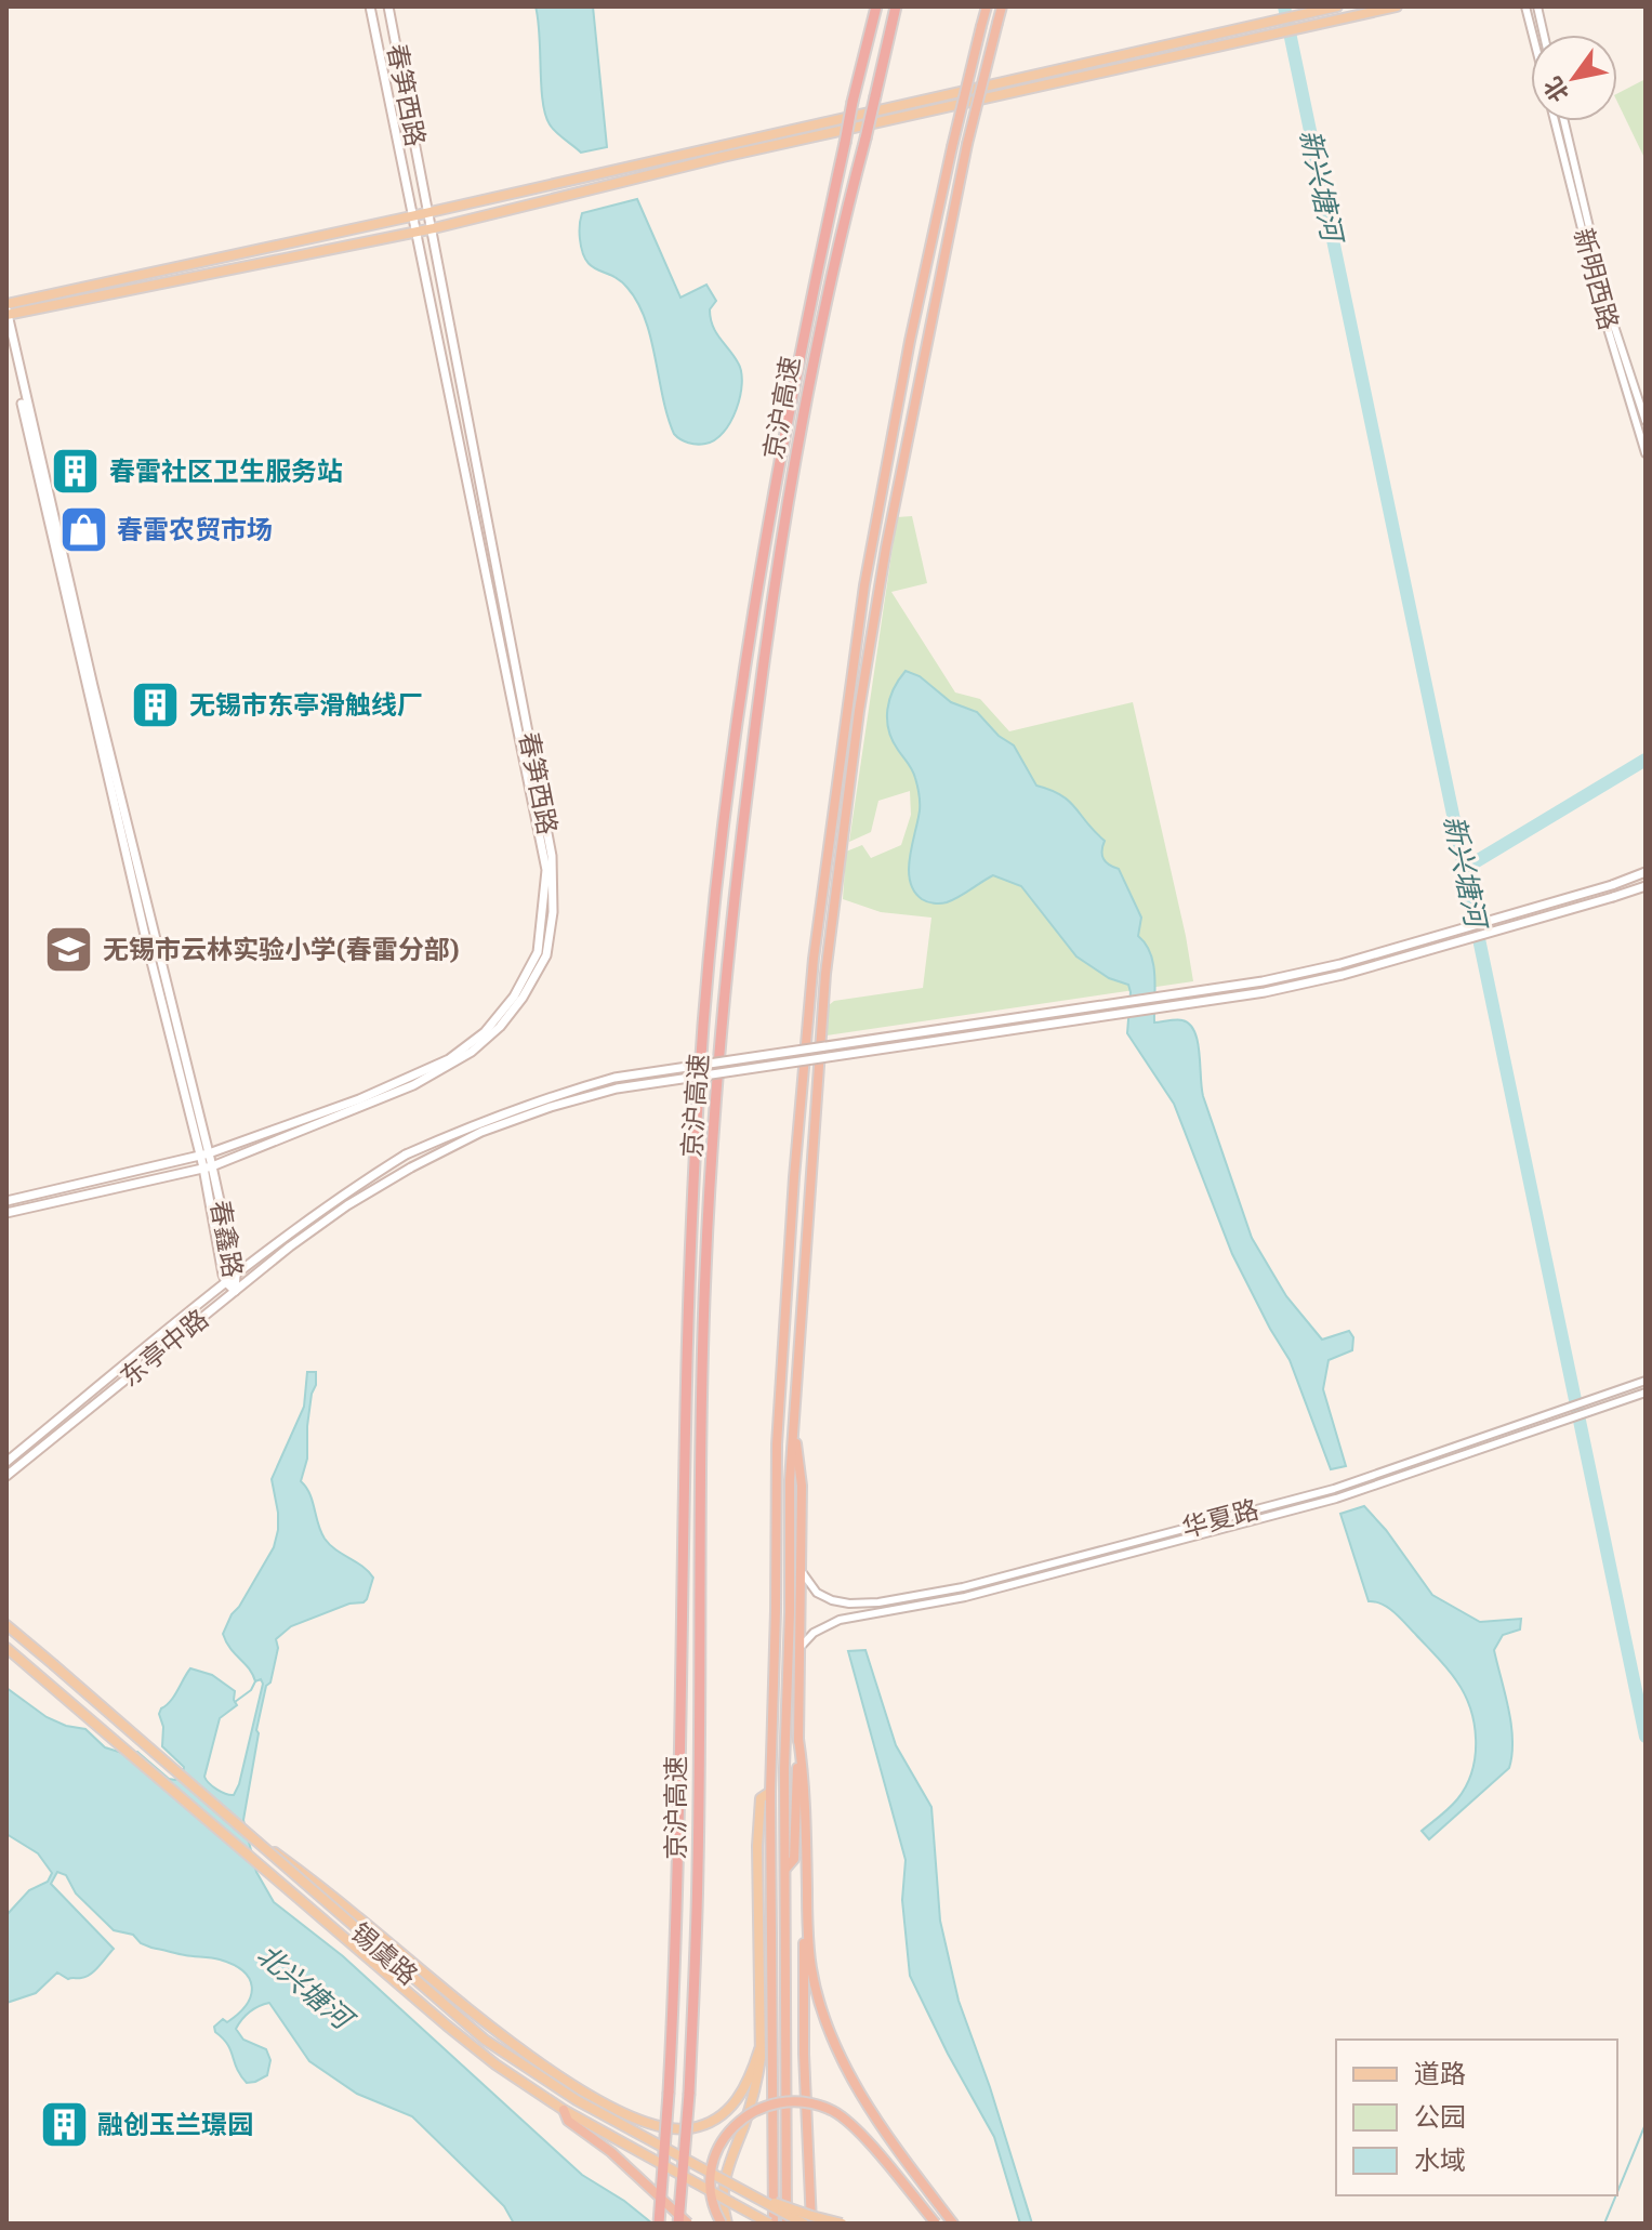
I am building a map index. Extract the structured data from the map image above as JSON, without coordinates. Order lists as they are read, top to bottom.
{
  "streets": {
    "highway": ["京沪高速"],
    "main road": [
      "春笋西路",
      "春鑫路",
      "东亭中路",
      "锡虞路"
    ],
    "street": ["新明西路", "华夏路"]
  },
  "crossings": [
    ["春笋西路", "春鑫路"],
    ["春鑫路", "东亭中路"]
  ],
  "water": ["新兴塘河", "北兴塘河"],
  "places": {
    "building": ["春雷社区卫生服务站", "无锡市东亭滑触线厂", "融创玉兰璟园"],
    "shop": ["春雷农贸市场"],
    "school or university": ["无锡市云林实验小学(春雷分部)"]
  },
  "legend": ["道路", "公园", "水域"],
  "north": "bottom left"
}
